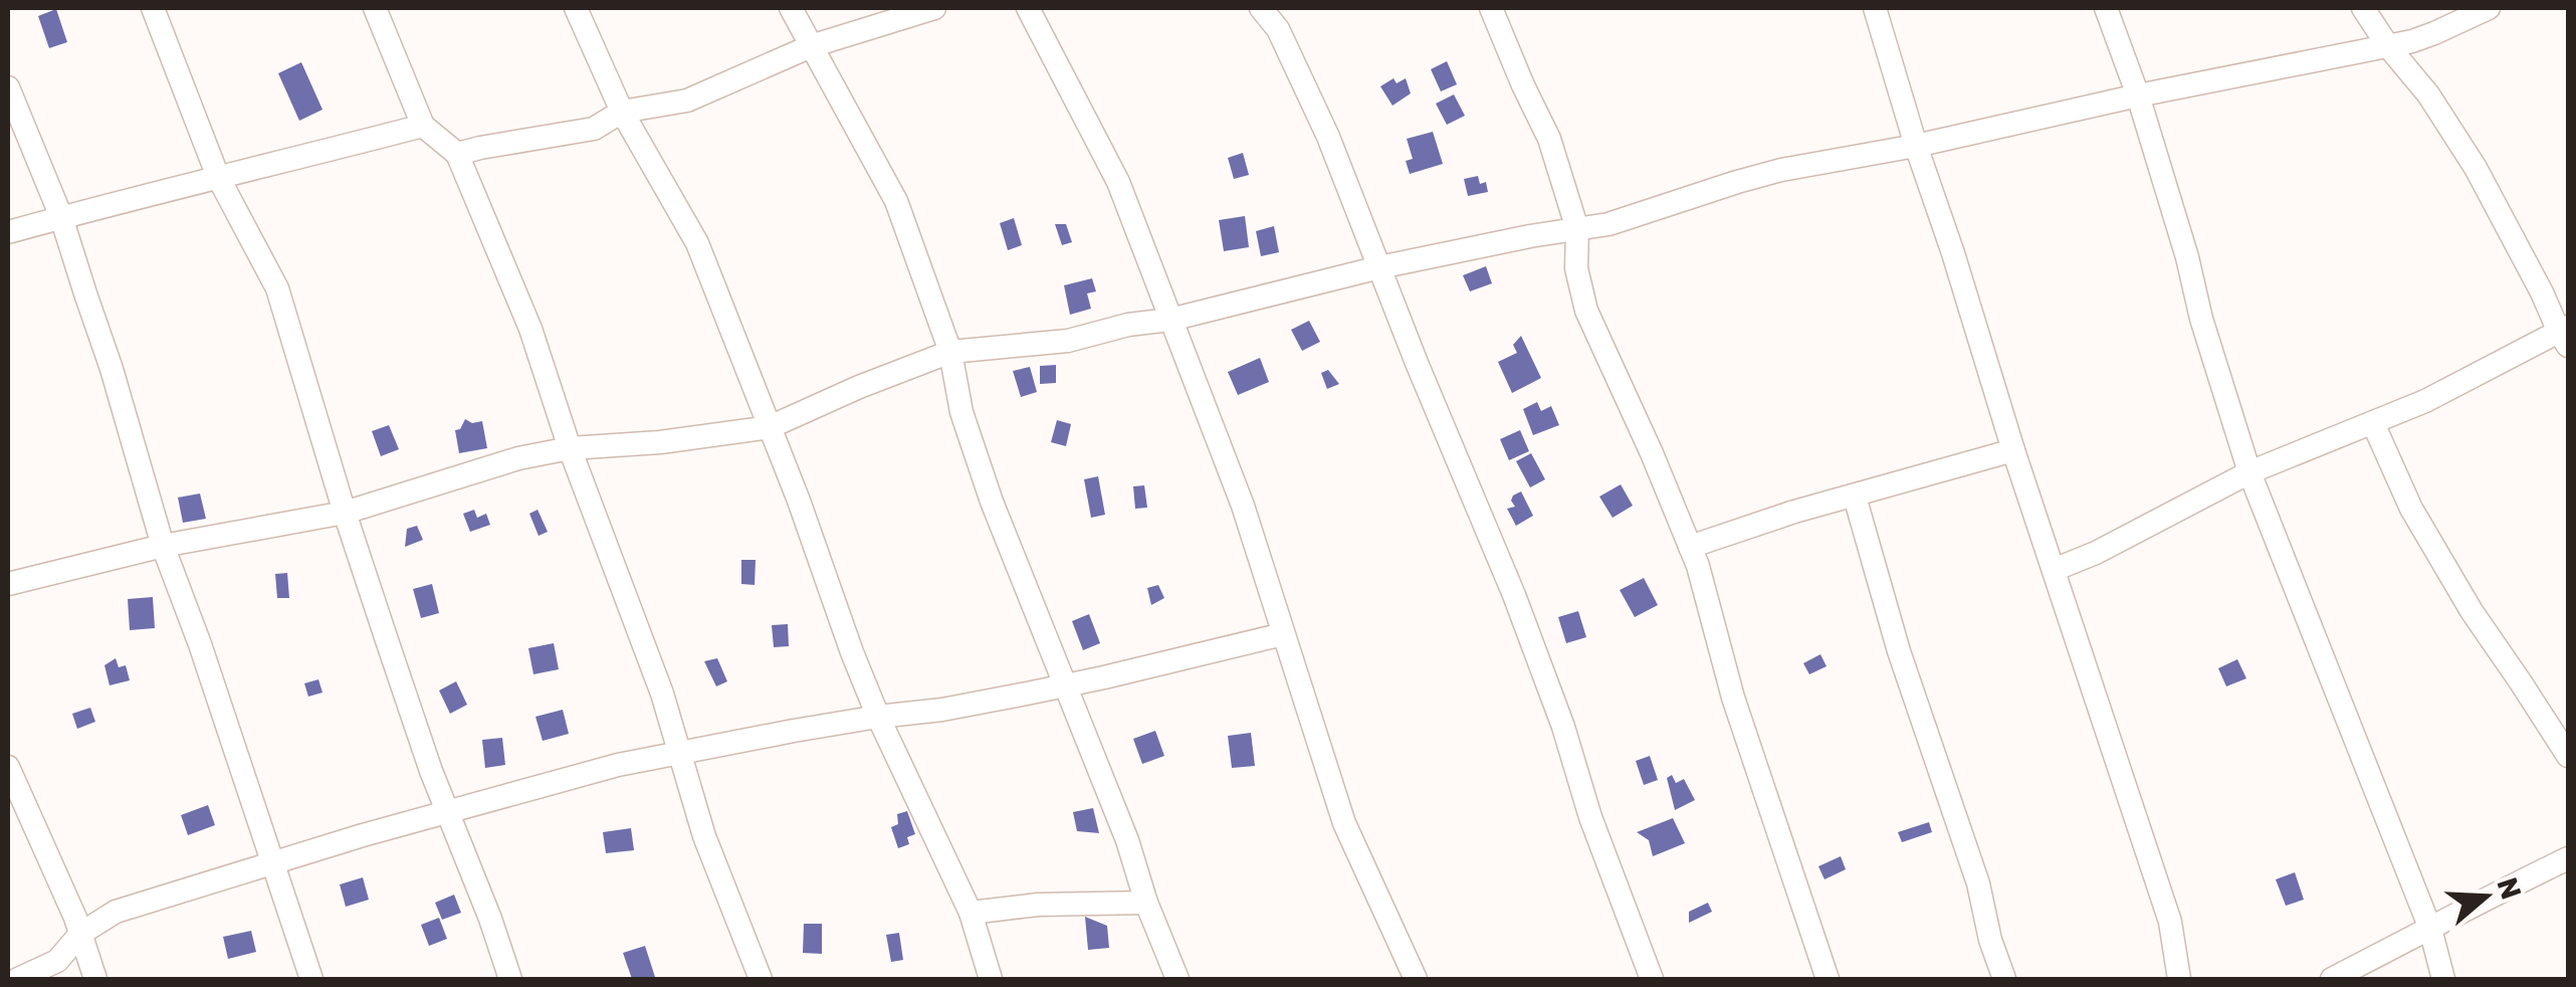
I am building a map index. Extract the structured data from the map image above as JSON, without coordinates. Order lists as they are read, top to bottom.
{
  "north": "right"
}
